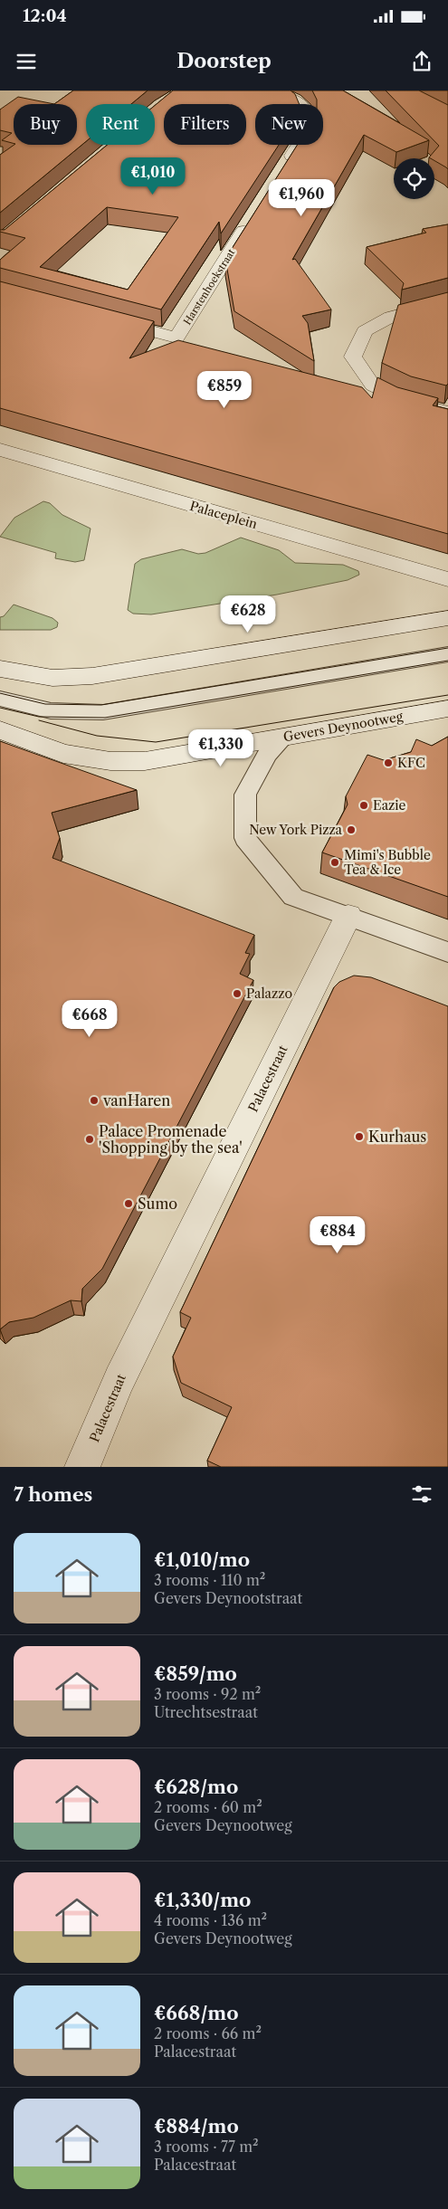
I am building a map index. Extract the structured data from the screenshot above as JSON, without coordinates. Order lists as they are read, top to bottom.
{
  "streets": {
    "street": [
      "Harstenhoekstraat",
      "Palaceplein",
      "Gevers Deynootweg",
      "Palacestraat"
    ]
  },
  "places": [
    "KFC",
    "Eazie",
    "New York Pizza",
    "Mimi's Bubble Tea & Ice",
    "Palazzo",
    "vanHaren",
    "Kurhaus",
    "Palace Promenade 'Shopping by the sea'",
    "Sumo"
  ],
  "page": {
    "status": "12:04",
    "header": "Doorstep",
    "chip": [
      "Buy",
      "Rent",
      "Filters",
      "New"
    ],
    "price": [
      "€1,010",
      "€1,960",
      "€859",
      "€628",
      "€1,330",
      "€668",
      "€884"
    ],
    "heading": "7 homes",
    "list": [
      {
        "name": "€1,010/mo",
        "note": "3 rooms · 110 m² · Gevers Deynootstraat"
      },
      {
        "name": "€859/mo",
        "note": "3 rooms · 92 m² · Utrechtsestraat"
      },
      {
        "name": "€628/mo",
        "note": "2 rooms · 60 m² · Gevers Deynootweg"
      },
      {
        "name": "€1,330/mo",
        "note": "4 rooms · 136 m² · Gevers Deynootweg"
      },
      {
        "name": "€668/mo",
        "note": "2 rooms · 66 m² · Palacestraat"
      },
      {
        "name": "€884/mo",
        "note": "3 rooms · 77 m² · Palacestraat"
      }
    ]
  }
}
